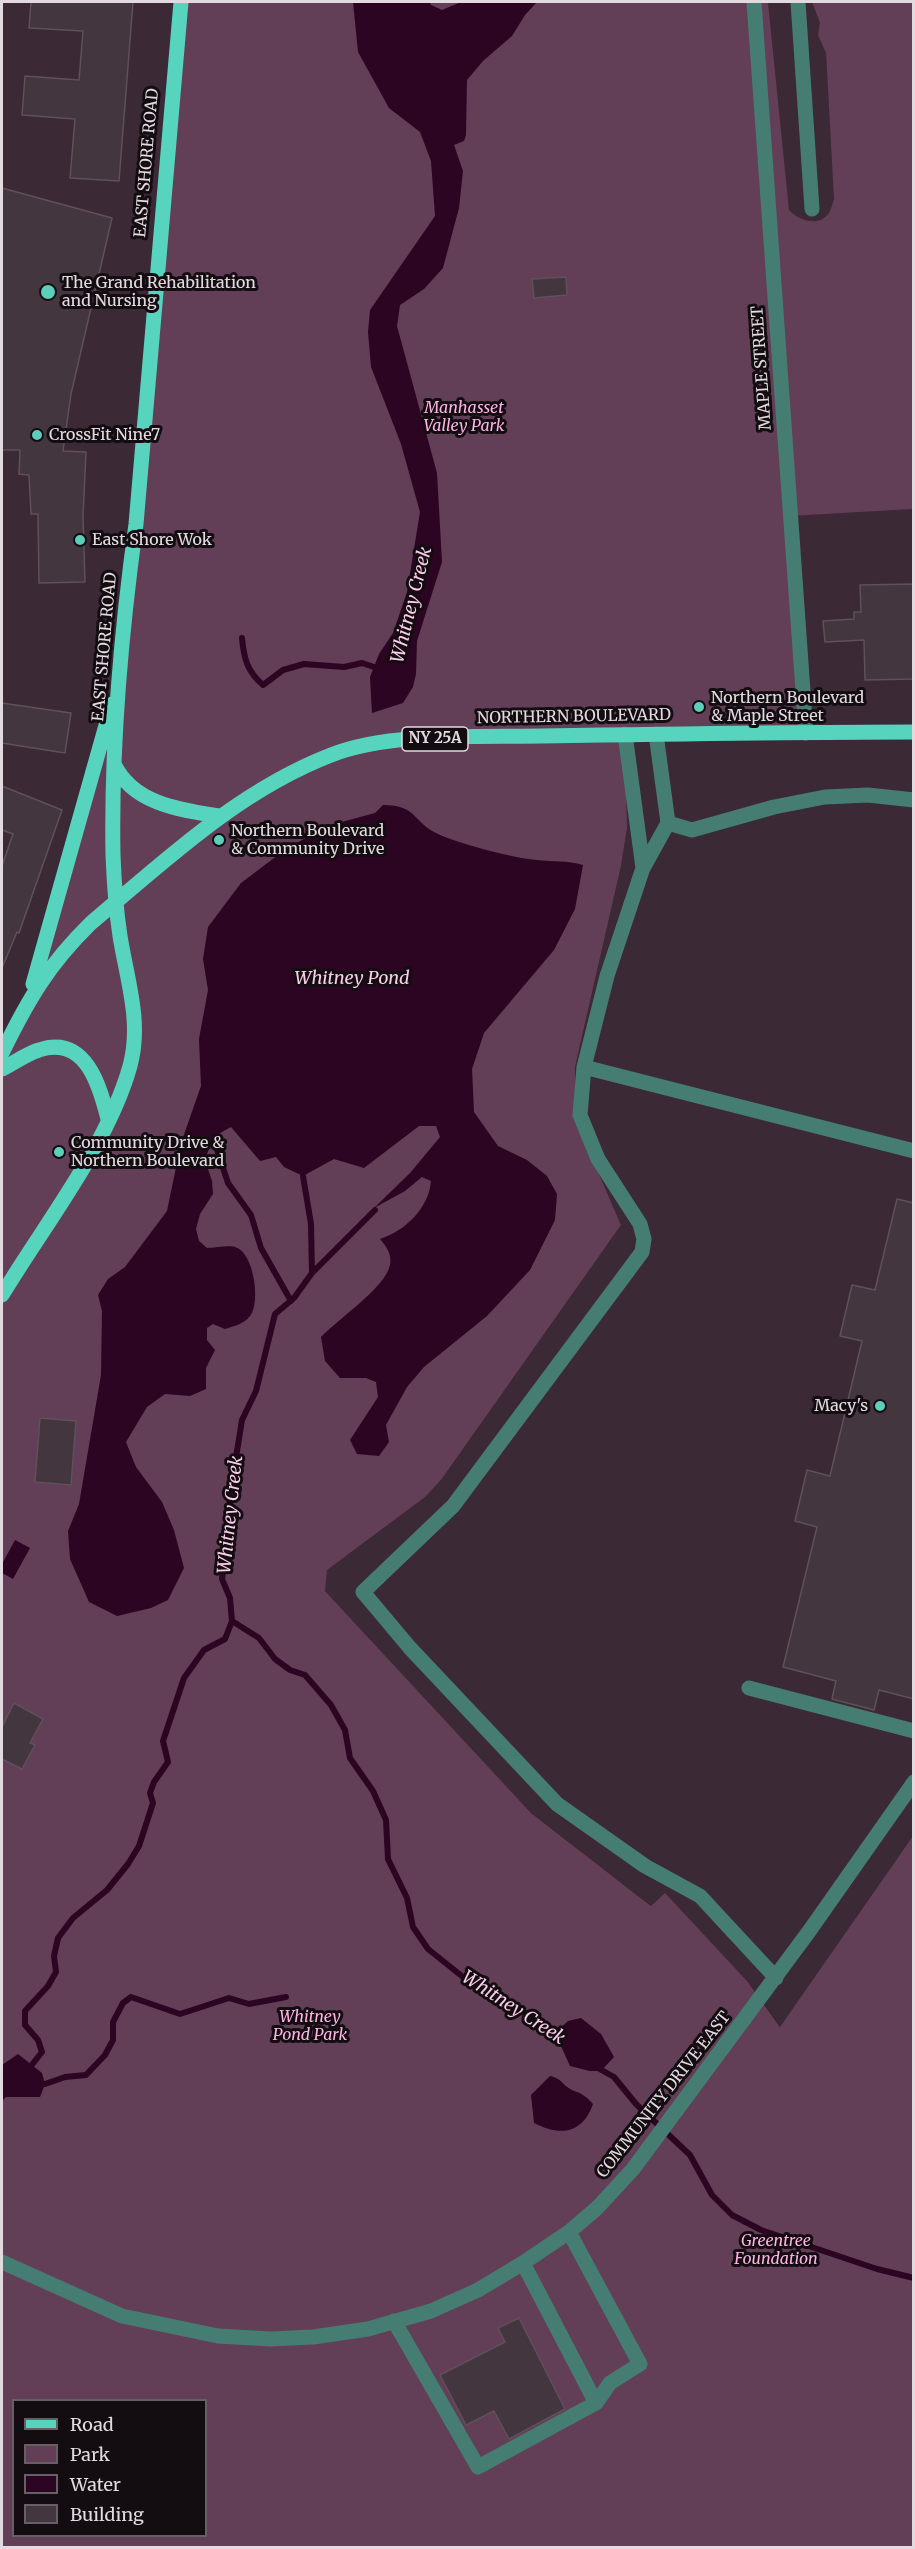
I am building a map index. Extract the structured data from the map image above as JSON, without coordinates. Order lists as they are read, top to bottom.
{
  "streets": {
    "main road": ["EAST SHORE ROAD", "NORTHERN BOULEVARD", "NY 25A"],
    "street": ["MAPLE STREET", "COMMUNITY DRIVE EAST"]
  },
  "crossings": [
    ["EAST SHORE ROAD", "NORTHERN BOULEVARD"],
    ["MAPLE STREET", "NORTHERN BOULEVARD"]
  ],
  "water": ["Whitney Creek", "Whitney Pond"],
  "parks": ["Manhasset Valley Park", "Whitney Pond Park", "Greentree Foundation"],
  "places": [
    "The Grand Rehabilitation and Nursing",
    "CrossFit Nine7",
    "East Shore Wok",
    "Northern Boulevard & Maple Street",
    "Northern Boulevard & Community Drive",
    "Community Drive & Northern Boulevard",
    "Macy's"
  ],
  "legend": [
    "Road",
    "Park",
    "Water",
    "Building"
  ]
}
